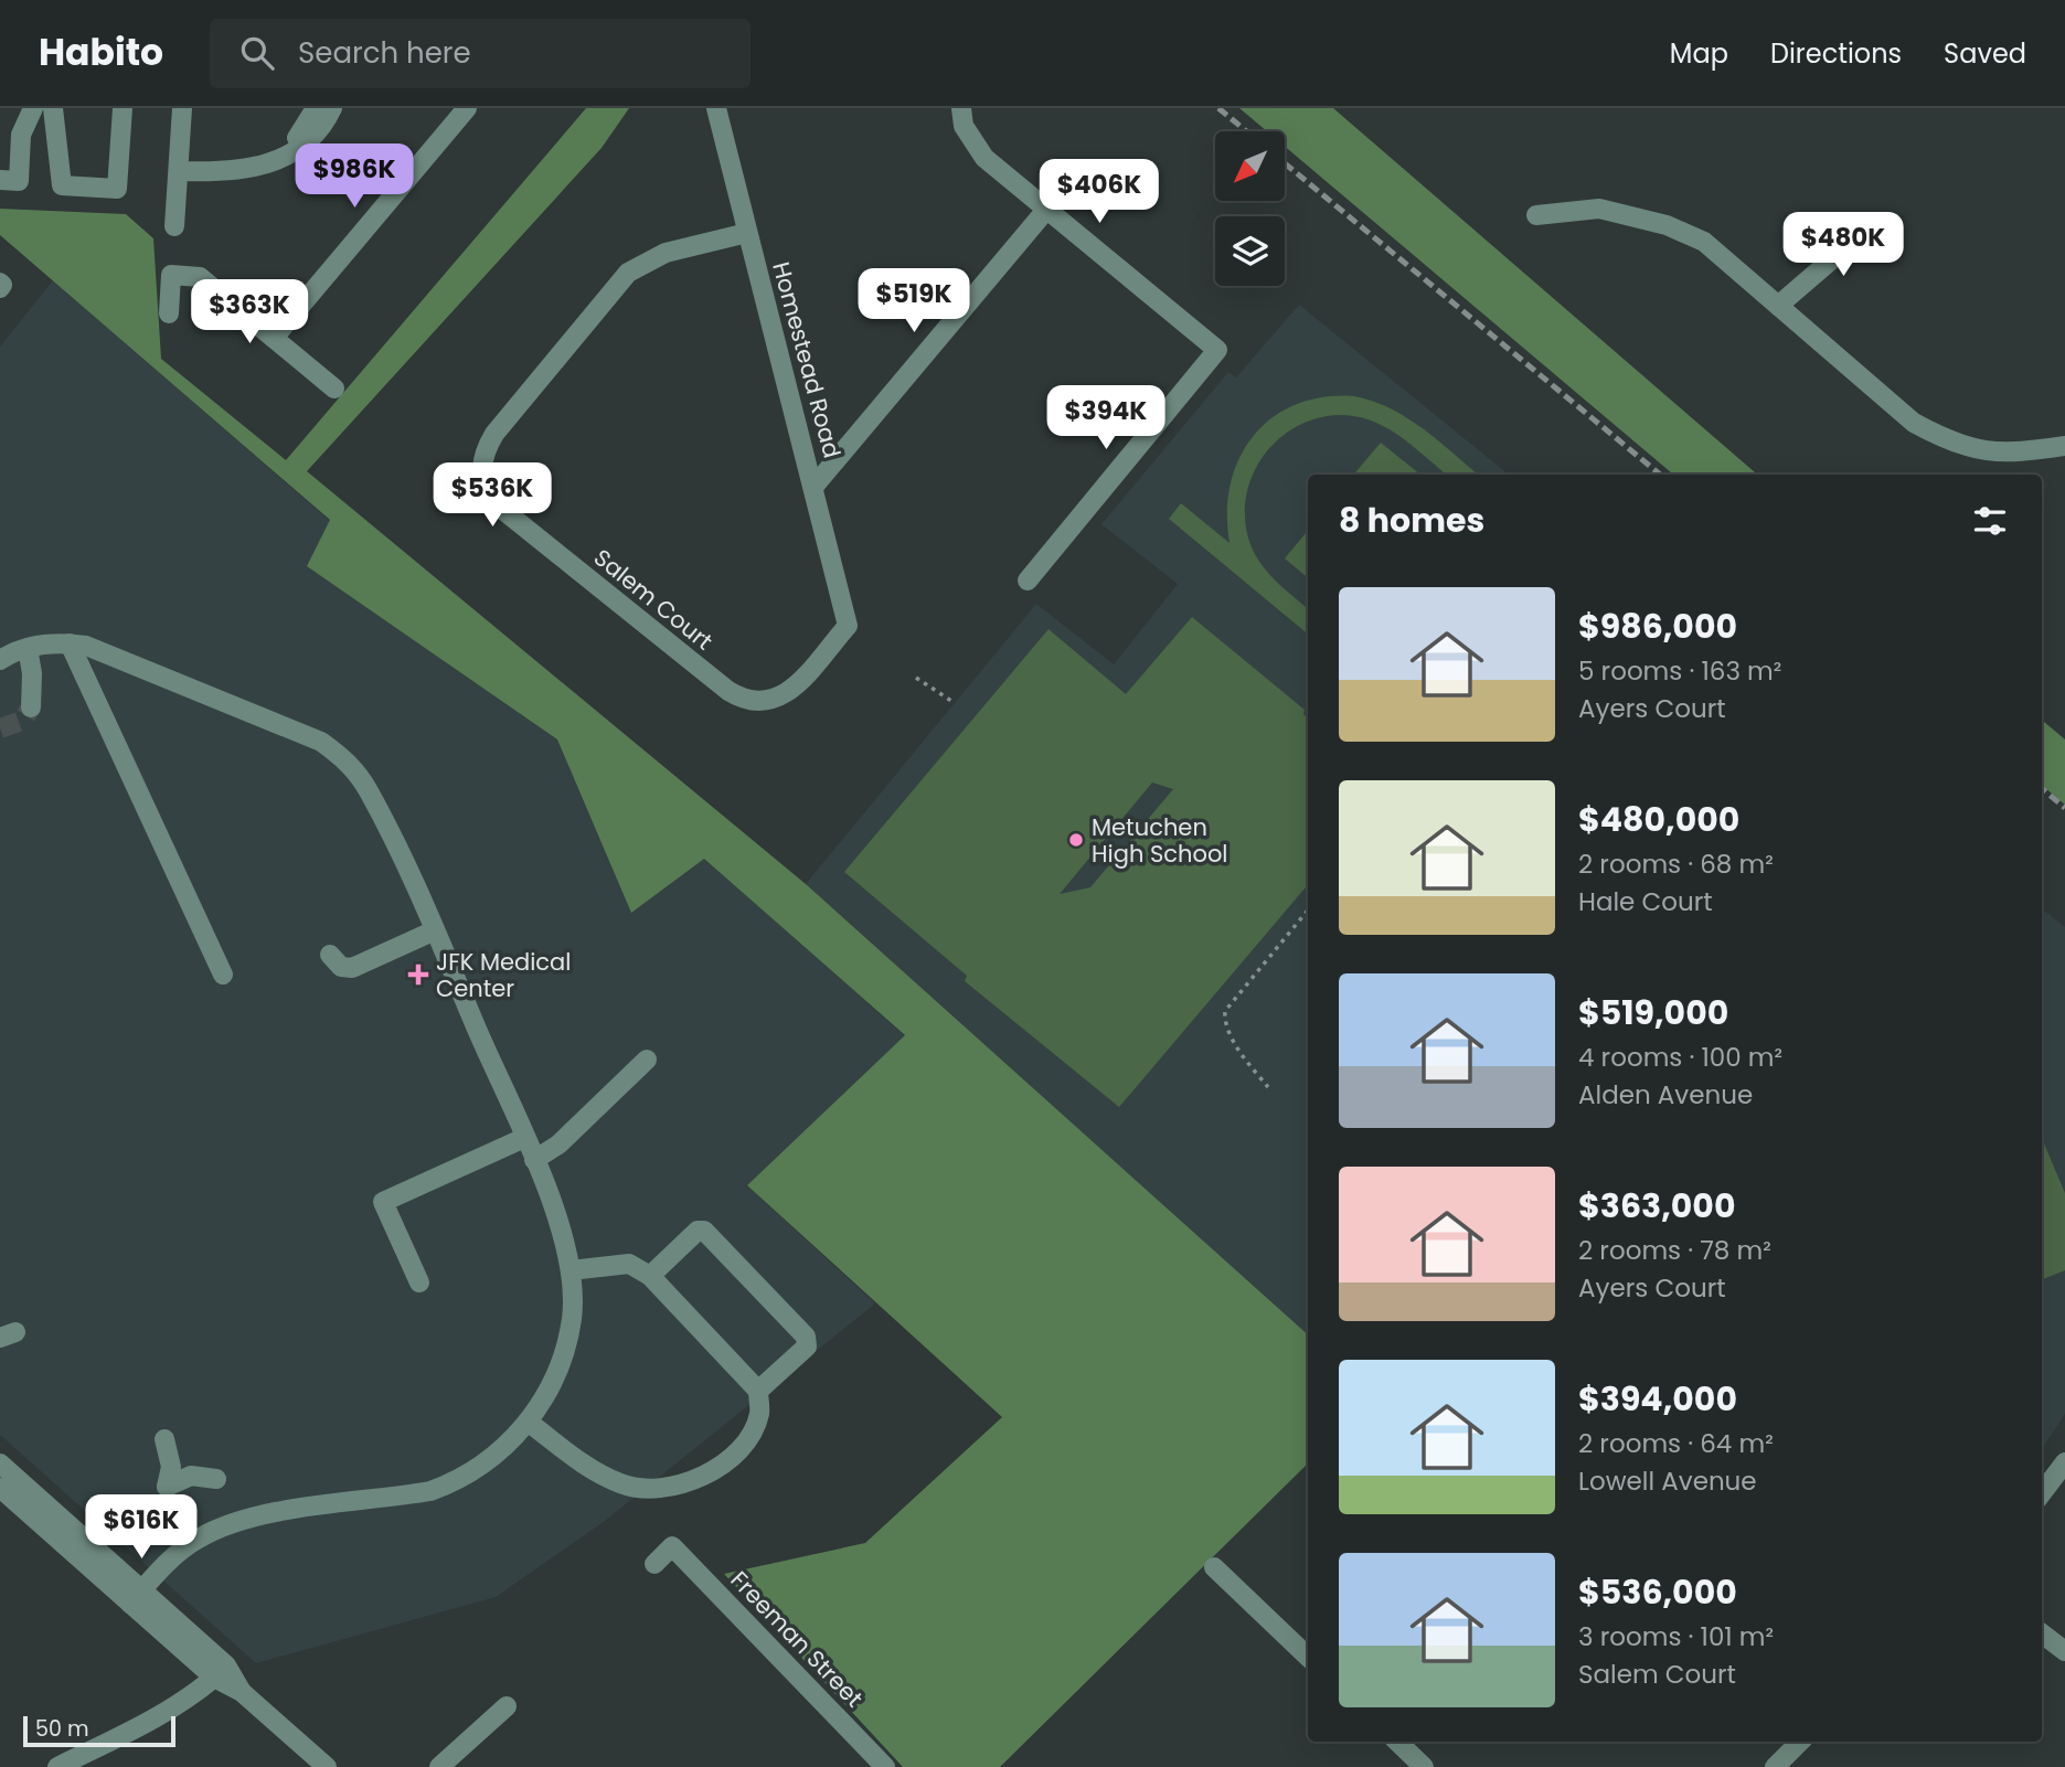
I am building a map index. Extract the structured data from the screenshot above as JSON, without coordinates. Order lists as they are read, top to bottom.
{
  "streets": {
    "street": ["Homestead Road", "Salem Court", "Freeman Street"]
  },
  "crossings": [
    ["Homestead Road", "Salem Court"]
  ],
  "places": {
    "other": ["Metuchen High School"],
    "health": ["JFK Medical Center"]
  },
  "scale_bar": "50 m",
  "north": "bottom left",
  "page": {
    "header": "Habito",
    "search": "Search here",
    "nav": ["Map", "Directions", "Saved"],
    "price": [
      "$986K",
      "$406K",
      "$480K",
      "$519K",
      "$363K",
      "$394K",
      "$536K",
      "$616K"
    ],
    "heading": "8 homes",
    "list": [
      {
        "name": "$986,000",
        "note": "5 rooms · 163 m² · Ayers Court"
      },
      {
        "name": "$480,000",
        "note": "2 rooms · 68 m² · Hale Court"
      },
      {
        "name": "$519,000",
        "note": "4 rooms · 100 m² · Alden Avenue"
      },
      {
        "name": "$363,000",
        "note": "2 rooms · 78 m² · Ayers Court"
      },
      {
        "name": "$394,000",
        "note": "2 rooms · 64 m² · Lowell Avenue"
      },
      {
        "name": "$536,000",
        "note": "3 rooms · 101 m² · Salem Court"
      }
    ],
    "scale": "50 m"
  }
}
